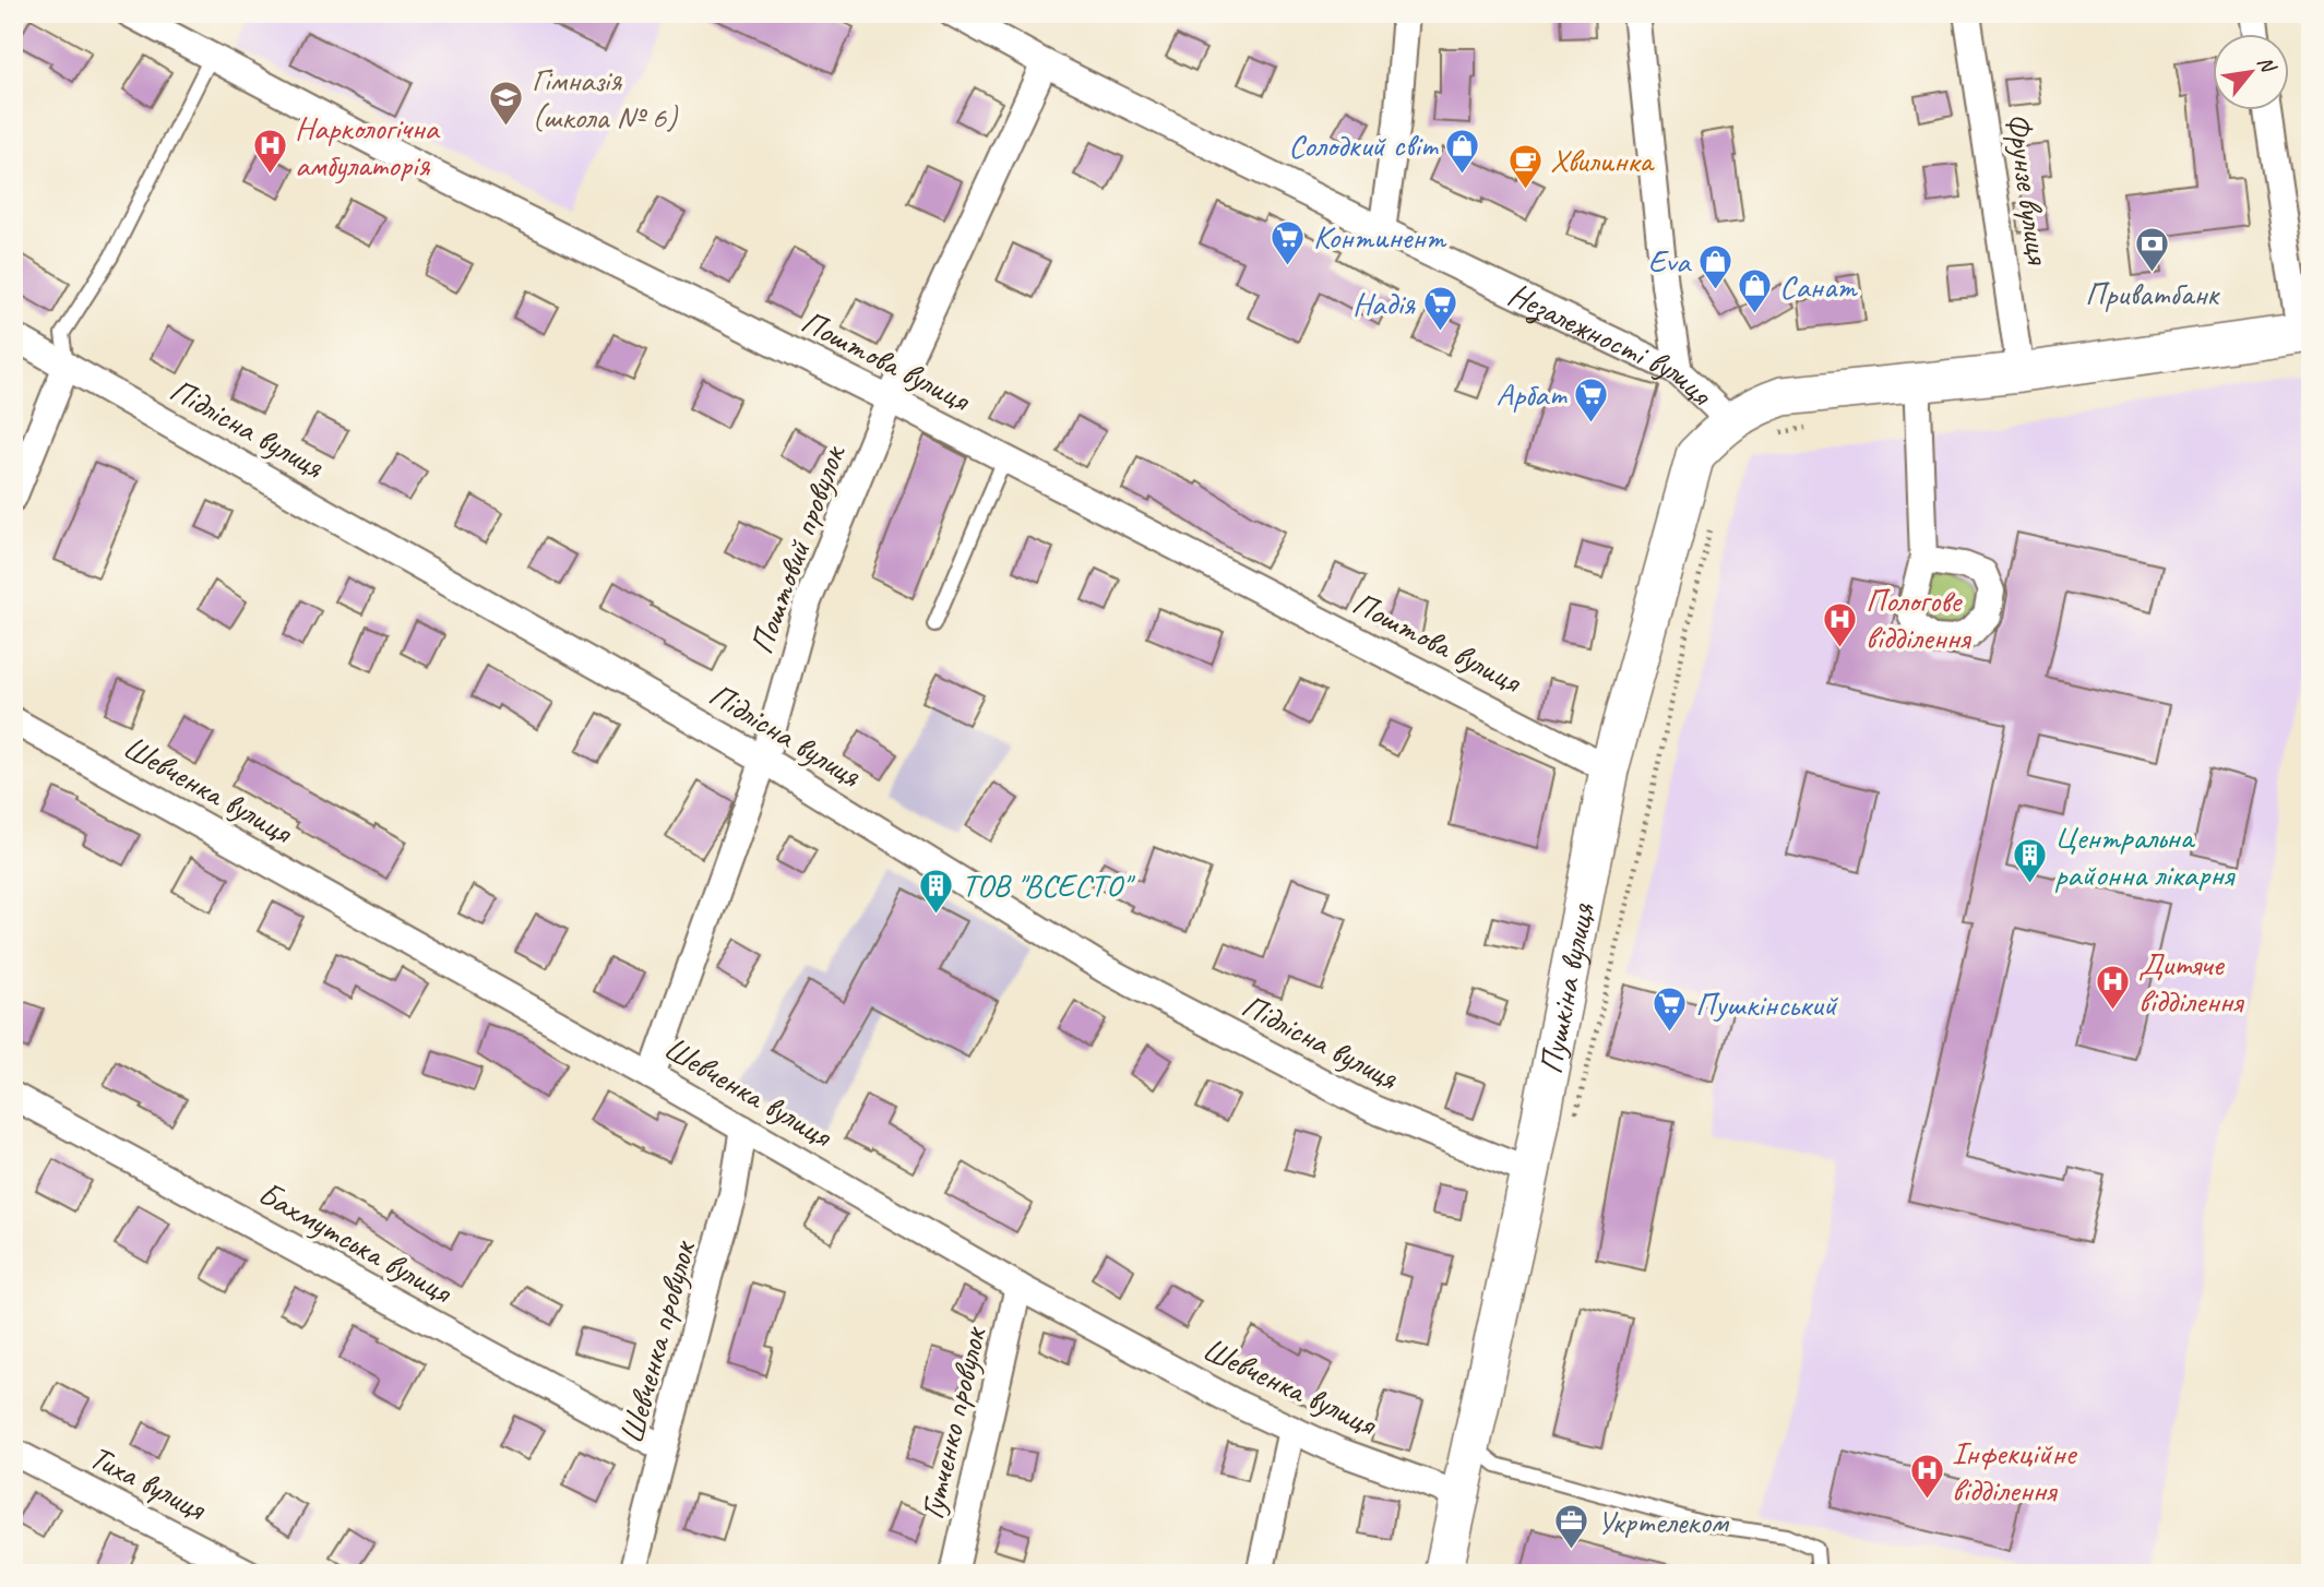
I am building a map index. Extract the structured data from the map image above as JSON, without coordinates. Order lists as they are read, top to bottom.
{
  "streets": {
    "main road": ["Незалежності вулиця", "Пушкіна вулиця"],
    "street": [
      "Фрунзе вулиця",
      "Поштова вулиця",
      "Підлісна вулиця",
      "Поштовий провулок",
      "Шевченка вулиця",
      "Бахмутська вулиця",
      "Шевченка провулок",
      "Гутченко провулок",
      "Тиха вулиця"
    ]
  },
  "crossings": [
    ["Фрунзе вулиця", "Незалежності вулиця"],
    ["Незалежності вулиця", "Поштовий провулок"],
    ["Незалежності вулиця", "Пушкіна вулиця"],
    ["Поштова вулиця", "Поштовий провулок"],
    ["Поштова вулиця", "Пушкіна вулиця"],
    ["Підлісна вулиця", "Поштовий провулок"],
    ["Підлісна вулиця", "Пушкіна вулиця"],
    ["Поштовий провулок", "Шевченка вулиця"],
    ["Шевченка вулиця", "Пушкіна вулиця"],
    ["Шевченка вулиця", "Шевченка провулок"],
    ["Шевченка вулиця", "Гутченко провулок"],
    ["Бахмутська вулиця", "Шевченка провулок"]
  ],
  "places": {
    "school or university": ["Гімназія (школа № 6)"],
    "shop": ["Солодкий світ", "Eva", "Санат"],
    "hospital": [
      "Наркологічна амбулаторія",
      "Пологове відділення",
      "Дитяче відділення",
      "Інфекційне відділення"
    ],
    "cafe": ["Хвилинка"],
    "supermarket": [
      "Континент",
      "Надiя",
      "Арбат",
      "Пушкінський"
    ],
    "bank": ["Приватбанк"],
    "building": ["Центральна районна лікарня", "ТОВ \"ВСЕСТО\""],
    "office": ["Укртелеком"]
  },
  "north": "top right"
}
